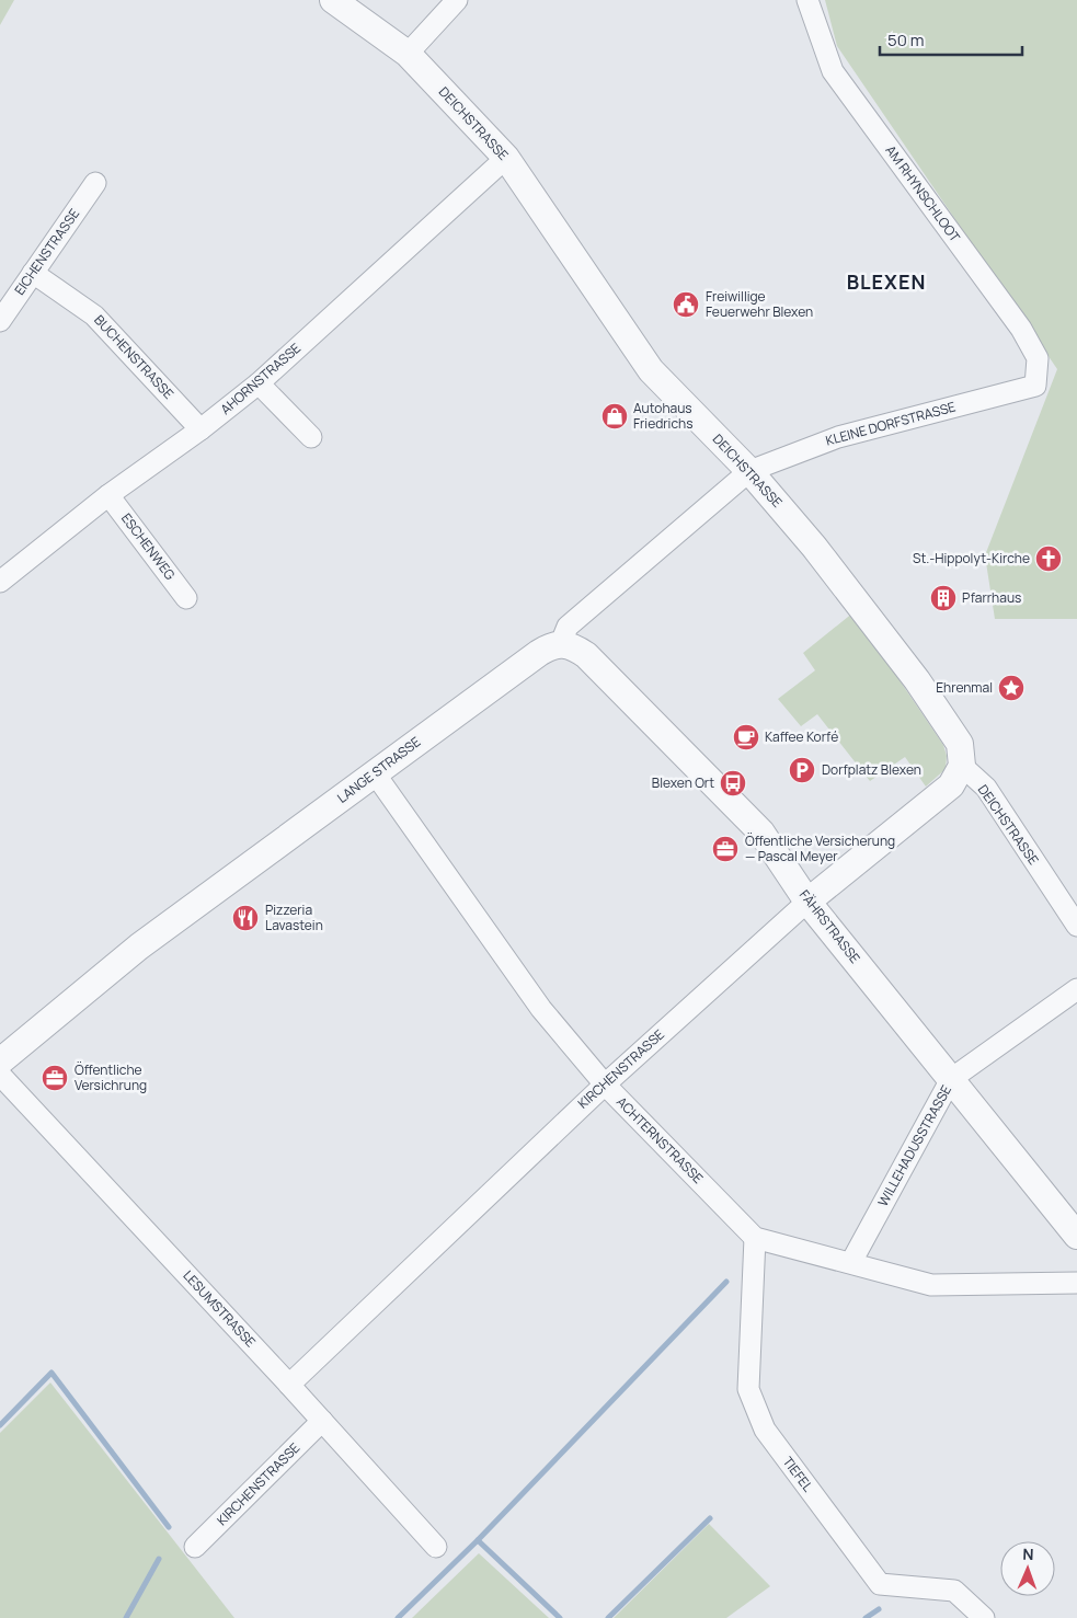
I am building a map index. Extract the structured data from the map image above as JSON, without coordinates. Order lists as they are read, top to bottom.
{
  "streets": {
    "street": [
      "DEICHSTRASSE",
      "AM RHYNSCHLOOT",
      "EICHENSTRASSE",
      "BUCHENSTRASSE",
      "AHORNSTRASSE",
      "KLEINE DORFSTRASSE",
      "ESCHENWEG",
      "LANGE STRASSE",
      "FÄHRSTRASSE",
      "KIRCHENSTRASSE",
      "ACHTERNSTRASSE",
      "WILLEHADUSSTRASSE",
      "LESUMSTRASSE",
      "TIEFEL"
    ]
  },
  "crossings": [
    ["DEICHSTRASSE", "AHORNSTRASSE"],
    ["DEICHSTRASSE", "KLEINE DORFSTRASSE"],
    ["DEICHSTRASSE", "KIRCHENSTRASSE"],
    ["AM RHYNSCHLOOT", "KLEINE DORFSTRASSE"],
    ["EICHENSTRASSE", "BUCHENSTRASSE"],
    ["BUCHENSTRASSE", "AHORNSTRASSE"],
    ["AHORNSTRASSE", "ESCHENWEG"],
    ["LANGE STRASSE", "FÄHRSTRASSE"],
    ["LANGE STRASSE", "ACHTERNSTRASSE"],
    ["FÄHRSTRASSE", "KIRCHENSTRASSE"],
    ["FÄHRSTRASSE", "WILLEHADUSSTRASSE"],
    ["KIRCHENSTRASSE", "ACHTERNSTRASSE"],
    ["KIRCHENSTRASSE", "LESUMSTRASSE"],
    ["ACHTERNSTRASSE", "TIEFEL"]
  ],
  "districts": ["BLEXEN"],
  "places": {
    "public building": ["Freiwillige Feuerwehr Blexen"],
    "shop": ["Autohaus Friedrichs"],
    "church": ["St.-Hippolyt-Kirche"],
    "building": ["Pfarrhaus"],
    "place": ["Ehrenmal"],
    "cafe": ["Kaffee Korfé"],
    "parking": ["Dorfplatz Blexen"],
    "bus stop": ["Blexen Ort"],
    "office": ["Öffentliche Versicherung — Pascal Meyer", "Öffentliche Versichrung"],
    "restaurant": ["Pizzeria Lavastein"]
  },
  "scale_bar": "50 m",
  "north": "top"
}
